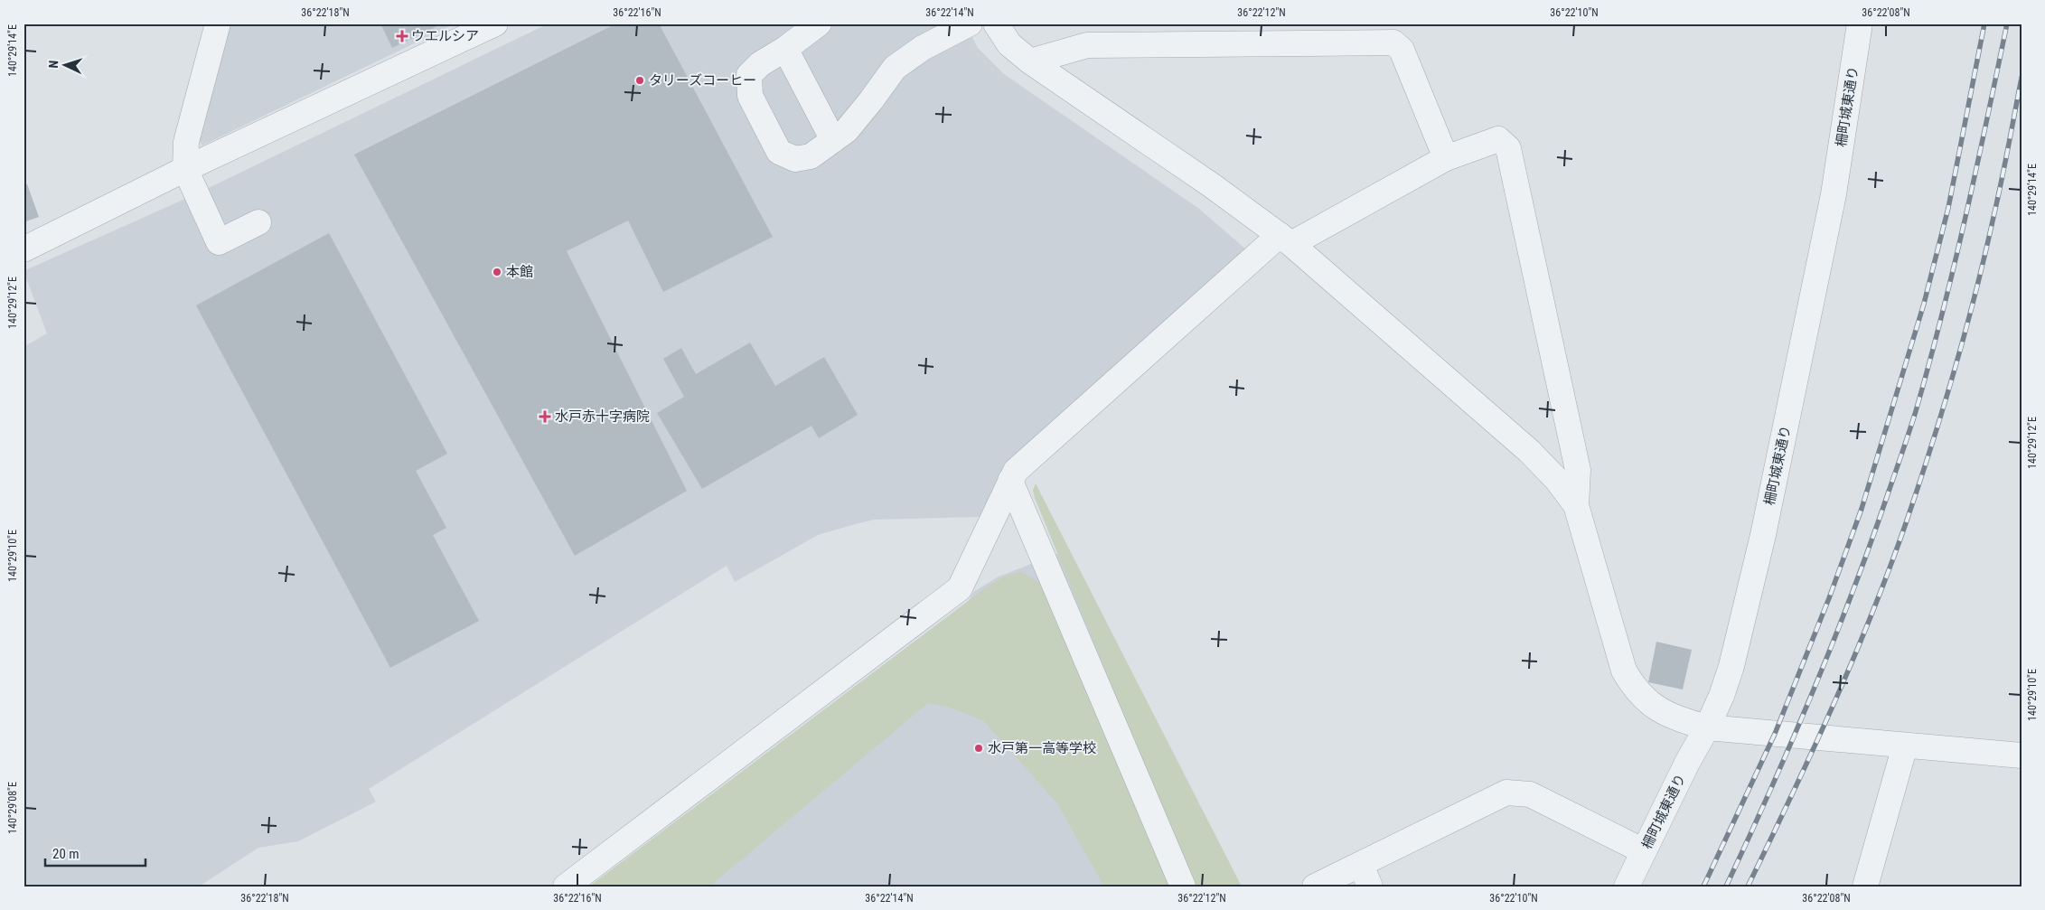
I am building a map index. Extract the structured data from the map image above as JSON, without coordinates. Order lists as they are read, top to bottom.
{
  "streets": {
    "street": ["柵町城東通り"]
  },
  "places": {
    "health": ["ウエルシア", "水戸赤十字病院"],
    "other": ["タリーズコーヒー", "本館", "水戸第一高等学校"]
  },
  "scale_bar": "20 m",
  "north": "left",
  "coordinates": [
    "36°22'18\"N",
    "36°22'16\"N",
    "36°22'14\"N",
    "36°22'12\"N",
    "36°22'10\"N",
    "36°22'08\"N",
    "140°29'14\"E",
    "140°29'12\"E",
    "140°29'10\"E",
    "140°29'08\"E"
  ]
}
